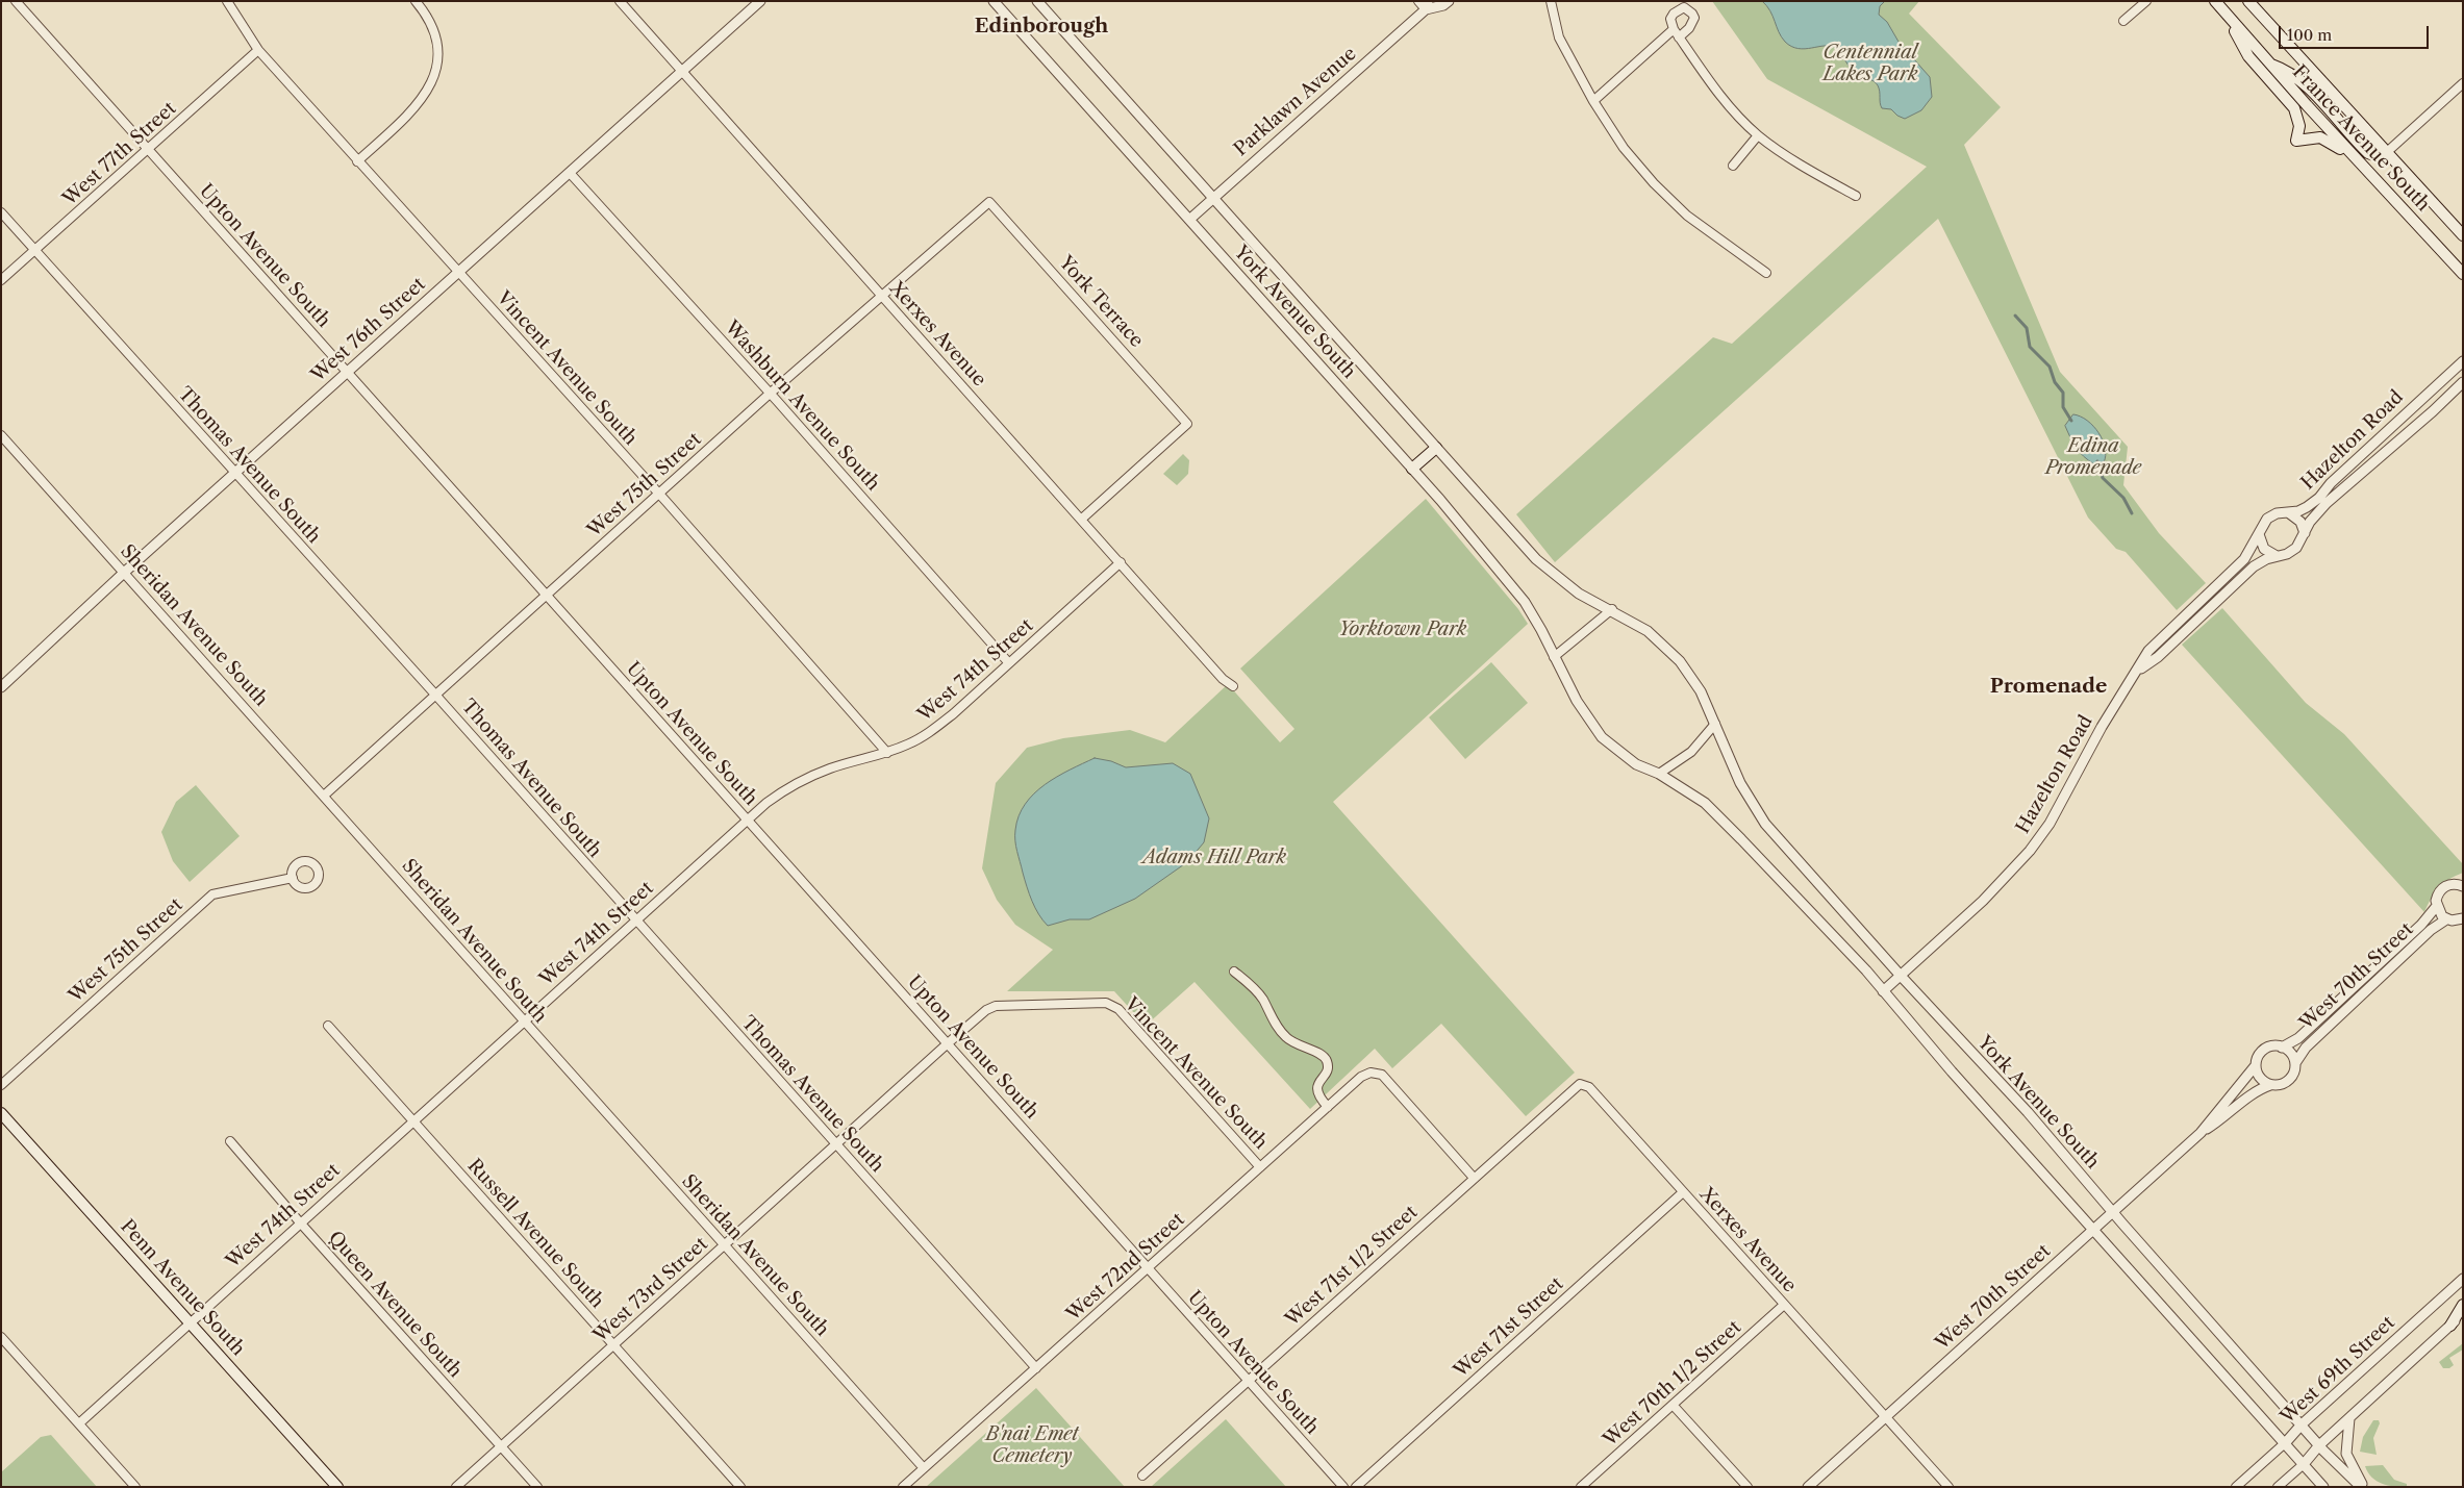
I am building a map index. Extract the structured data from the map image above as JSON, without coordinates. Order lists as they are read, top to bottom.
{
  "streets": {
    "main road": ["France Avenue South", "Penn Avenue South"],
    "street": [
      "Parklawn Avenue",
      "West 77th Street",
      "Upton Avenue South",
      "York Terrace",
      "York Avenue South",
      "West 76th Street",
      "Xerxes Avenue",
      "Vincent Avenue South",
      "Washburn Avenue South",
      "Hazelton Road",
      "Thomas Avenue South",
      "West 75th Street",
      "Sheridan Avenue South",
      "West 74th Street",
      "West 70th Street",
      "Russell Avenue South",
      "West 71st 1/2 Street",
      "West 72nd Street",
      "West 73rd Street",
      "Queen Avenue South",
      "West 71st Street",
      "West 69th Street",
      "West 70th 1/2 Street"
    ]
  },
  "crossings": [
    ["Parklawn Avenue", "York Avenue South"],
    ["West 77th Street", "Upton Avenue South"],
    ["West 77th Street", "Vincent Avenue South"],
    ["West 77th Street", "Thomas Avenue South"],
    ["Upton Avenue South", "West 76th Street"],
    ["Upton Avenue South", "West 75th Street"],
    ["Upton Avenue South", "West 74th Street"],
    ["Upton Avenue South", "West 71st 1/2 Street"],
    ["Upton Avenue South", "West 72nd Street"],
    ["Upton Avenue South", "West 73rd Street"],
    ["York Terrace", "Xerxes Avenue"],
    ["York Terrace", "West 75th Street"],
    ["York Avenue South", "Hazelton Road"],
    ["York Avenue South", "West 70th Street"],
    ["York Avenue South", "West 69th Street"],
    ["West 76th Street", "Xerxes Avenue"],
    ["West 76th Street", "Vincent Avenue South"],
    ["West 76th Street", "Washburn Avenue South"],
    ["West 76th Street", "Thomas Avenue South"],
    ["West 76th Street", "Sheridan Avenue South"],
    ["Xerxes Avenue", "West 75th Street"],
    ["Xerxes Avenue", "West 74th Street"],
    ["Xerxes Avenue", "West 70th Street"],
    ["Xerxes Avenue", "West 71st 1/2 Street"],
    ["Xerxes Avenue", "West 71st Street"],
    ["Xerxes Avenue", "West 70th 1/2 Street"],
    ["Vincent Avenue South", "West 75th Street"],
    ["Vincent Avenue South", "West 74th Street"],
    ["Vincent Avenue South", "West 72nd Street"],
    ["Vincent Avenue South", "West 73rd Street"],
    ["Washburn Avenue South", "West 75th Street"],
    ["Washburn Avenue South", "West 74th Street"],
    ["Thomas Avenue South", "West 75th Street"],
    ["Thomas Avenue South", "West 74th Street"],
    ["Thomas Avenue South", "West 72nd Street"],
    ["Thomas Avenue South", "West 73rd Street"],
    ["West 75th Street", "Sheridan Avenue South"],
    ["Sheridan Avenue South", "West 74th Street"],
    ["Sheridan Avenue South", "West 72nd Street"],
    ["Sheridan Avenue South", "West 73rd Street"],
    ["West 74th Street", "Russell Avenue South"],
    ["West 74th Street", "Penn Avenue South"],
    ["West 74th Street", "Queen Avenue South"],
    ["Russell Avenue South", "West 73rd Street"],
    ["West 71st 1/2 Street", "West 72nd Street"],
    ["West 73rd Street", "Queen Avenue South"]
  ],
  "districts": ["Edinborough", "Promenade"],
  "parks": [
    "Centennial Lakes Park",
    "Edina Promenade",
    "Yorktown Park",
    "Adams Hill Park",
    "B'nai Emet Cemetery"
  ],
  "scale_bar": "100 m"
}
